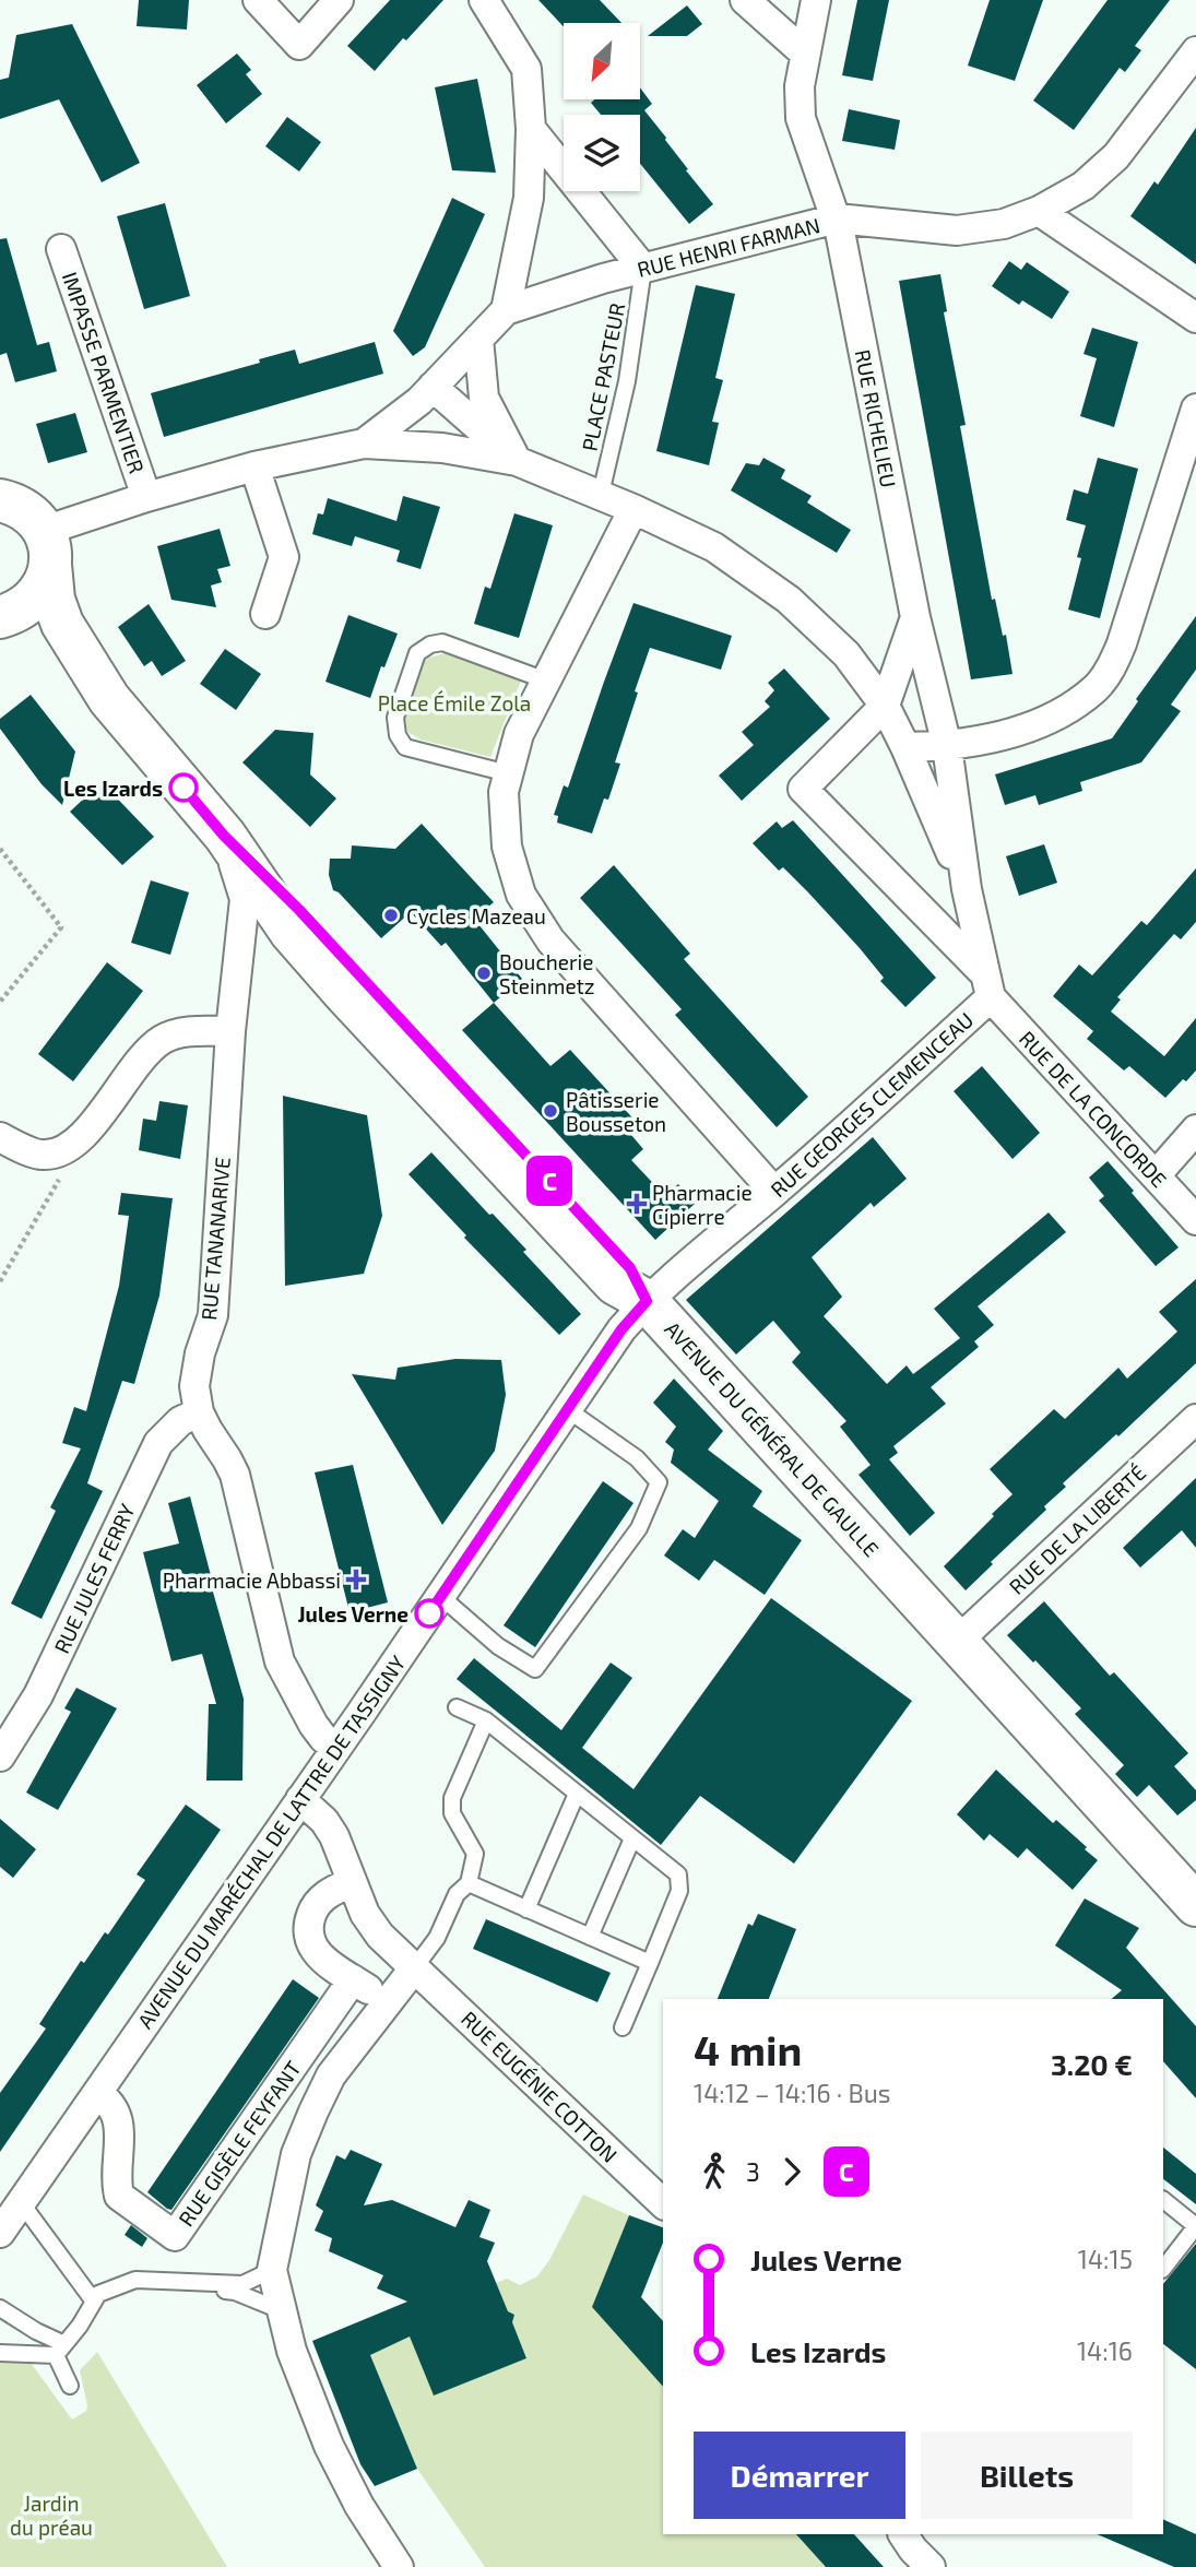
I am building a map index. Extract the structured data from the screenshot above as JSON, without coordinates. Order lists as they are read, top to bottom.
{
  "streets": {
    "main road": ["AVENUE DU GÉNÉRAL DE GAULLE"],
    "street": [
      "RUE HENRI FARMAN",
      "IMPASSE PARMENTIER",
      "RUE RICHELIEU",
      "RUE GEORGES CLEMENCEAU",
      "RUE DE LA CONCORDE",
      "RUE TANANARIVE",
      "RUE DE LA LIBERTÉ",
      "RUE JULES FERRY",
      "AVENUE DU MARÉCHAL DE LATTRE DE TASSIGNY",
      "RUE EUGÉNIE COTTON",
      "RUE GISÈLE FEYFANT"
    ],
    "lane": ["PLACE PASTEUR"]
  },
  "crossings": [
    ["RUE HENRI FARMAN", "PLACE PASTEUR"],
    ["RUE HENRI FARMAN", "RUE RICHELIEU"],
    ["RUE GEORGES CLEMENCEAU", "RUE DE LA CONCORDE"],
    ["RUE GEORGES CLEMENCEAU", "AVENUE DU GÉNÉRAL DE GAULLE"],
    ["RUE GEORGES CLEMENCEAU", "AVENUE DU MARÉCHAL DE LATTRE DE TASSIGNY"],
    ["RUE TANANARIVE", "AVENUE DU GÉNÉRAL DE GAULLE"],
    ["RUE TANANARIVE", "RUE JULES FERRY"],
    ["RUE TANANARIVE", "AVENUE DU MARÉCHAL DE LATTRE DE TASSIGNY"],
    ["AVENUE DU GÉNÉRAL DE GAULLE", "RUE DE LA LIBERTÉ"],
    ["AVENUE DU GÉNÉRAL DE GAULLE", "AVENUE DU MARÉCHAL DE LATTRE DE TASSIGNY"],
    ["AVENUE DU MARÉCHAL DE LATTRE DE TASSIGNY", "RUE EUGÉNIE COTTON"],
    ["AVENUE DU MARÉCHAL DE LATTRE DE TASSIGNY", "RUE GISÈLE FEYFANT"]
  ],
  "parks": ["Place Émile Zola", "Jardin du préau"],
  "places": {
    "other": [
      "Les Izards",
      "Cycles Mazeau",
      "Boucherie Steinmetz",
      "Pâtisserie Bousseton",
      "Jules Verne"
    ],
    "health": ["Pharmacie Cipierre", "Pharmacie Abbassi"]
  },
  "lines": ["bus line C"],
  "north": "bottom left",
  "page": {
    "on_map": "C",
    "heading": ["4 min", "14:12 – 14:16 · Bus", "3.20 €"],
    "legs": ["3", "C"],
    "list": [
      {
        "name": "Jules Verne",
        "value": "14:15"
      },
      {
        "name": "Les Izards",
        "value": "14:16"
      }
    ],
    "buttons": ["Démarrer", "Billets"]
  }
}
